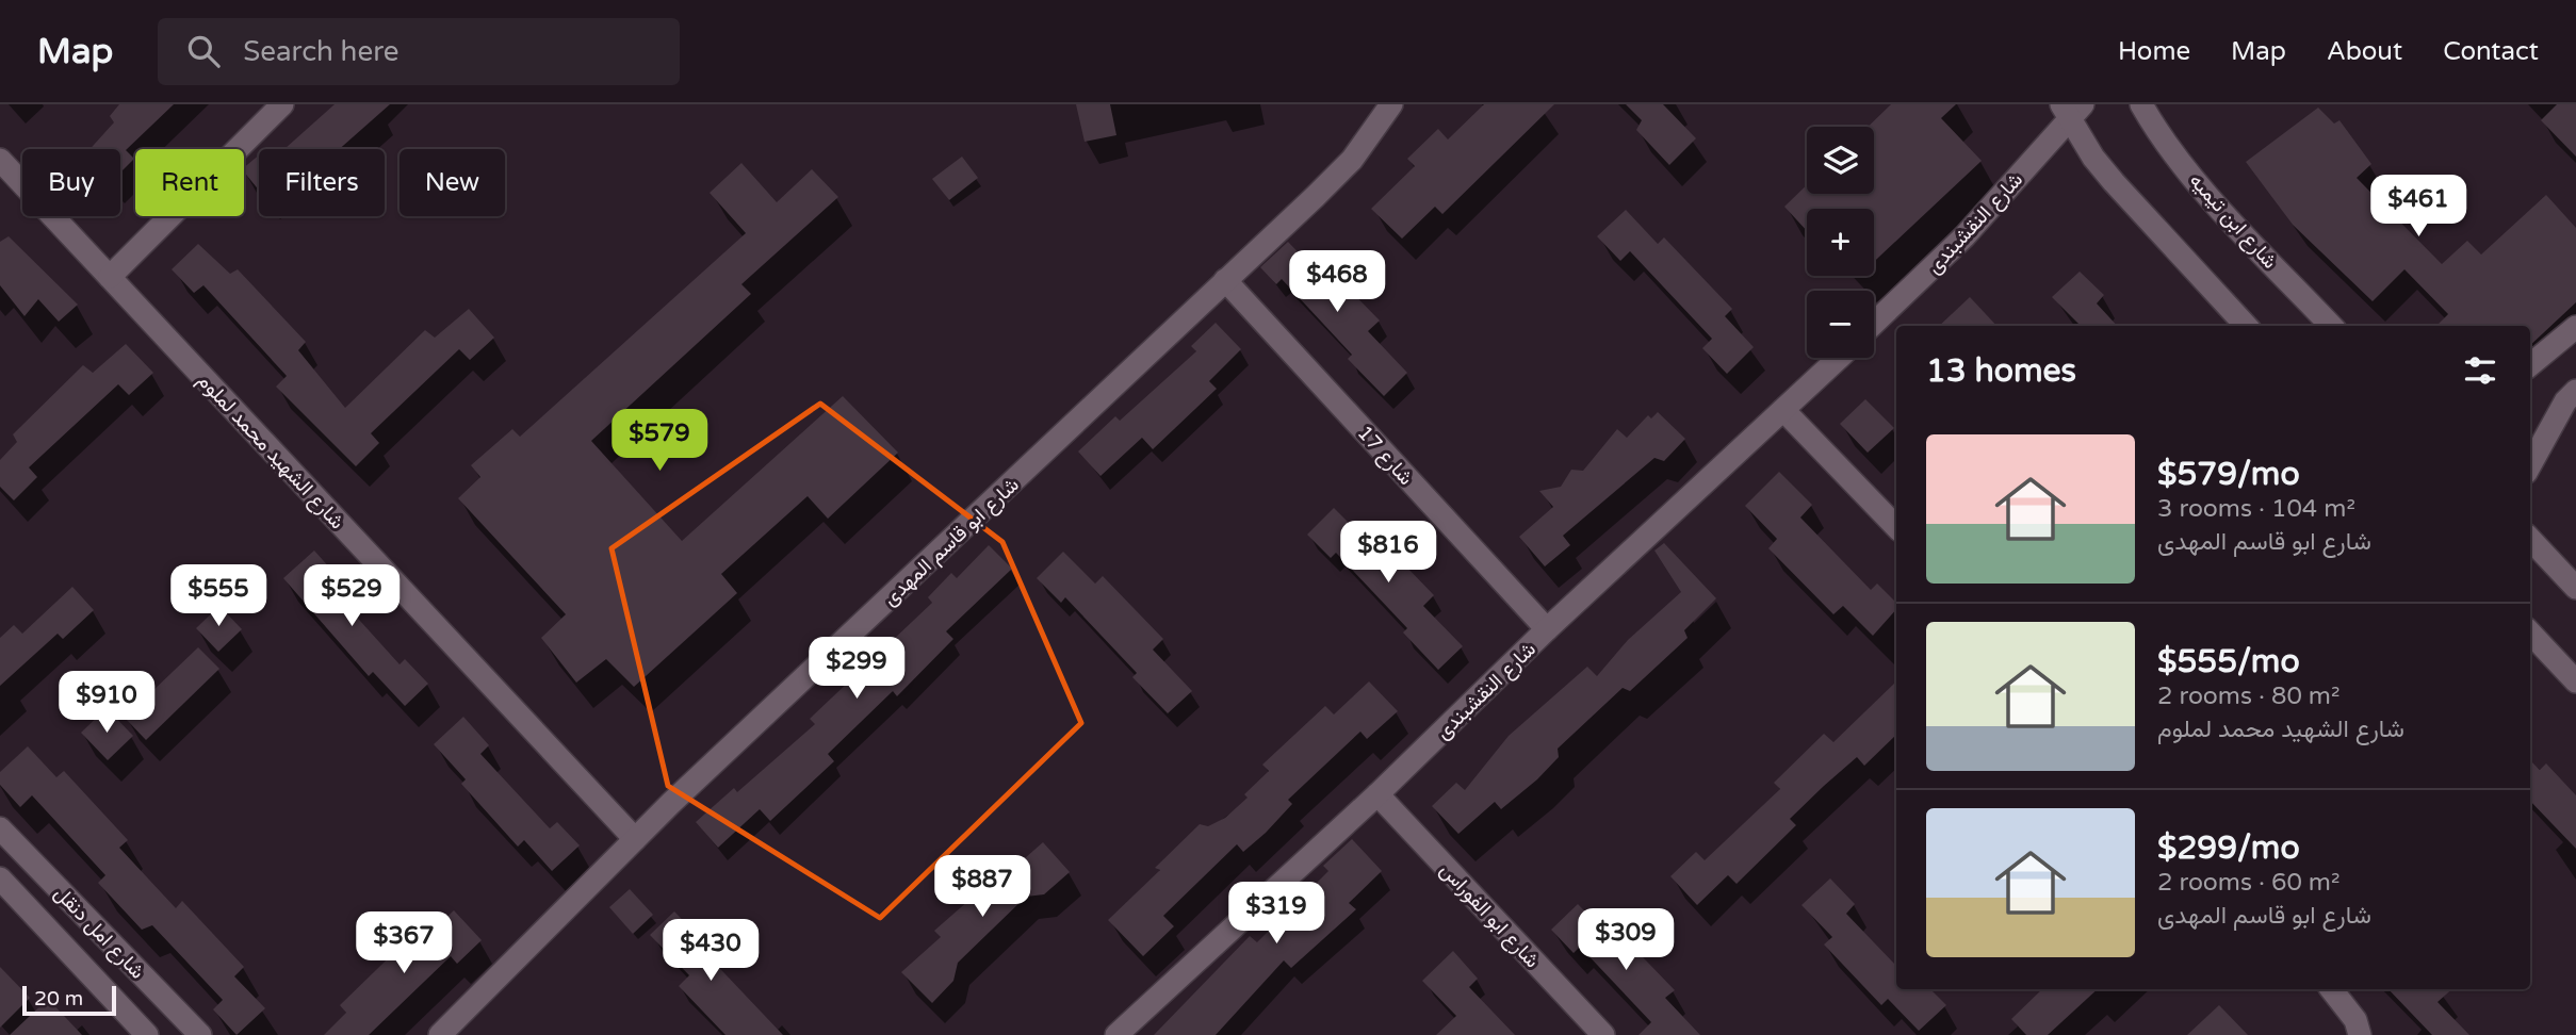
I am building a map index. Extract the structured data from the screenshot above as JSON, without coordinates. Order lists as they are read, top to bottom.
{
  "streets": {
    "street": [
      "شارع ابن تيميه",
      "شارع النقشبندى",
      "شارع الشهيد محمد لملوم",
      "شارع 17",
      "شارع ابو قاسم المهدى",
      "شارع ابو الفوراس",
      "شارع امل دنقل"
    ]
  },
  "crossings": [
    ["شارع النقشبندى", "شارع 17"],
    ["شارع النقشبندى", "شارع ابو الفوراس"],
    ["شارع الشهيد محمد لملوم", "شارع ابو قاسم المهدى"],
    ["شارع 17", "شارع ابو قاسم المهدى"]
  ],
  "scale_bar": "20 m",
  "page": {
    "header": "Map",
    "search": "Search here",
    "nav": [
      "Home",
      "Map",
      "About",
      "Contact"
    ],
    "map_buttons": ["+", "−"],
    "chip": [
      "Buy",
      "Rent",
      "Filters",
      "New"
    ],
    "price": [
      "$461",
      "$468",
      "$579",
      "$816",
      "$555",
      "$529",
      "$299",
      "$910",
      "$887",
      "$319",
      "$309",
      "$367",
      "$430"
    ],
    "heading": "13 homes",
    "list": [
      {
        "name": "$579/mo",
        "note": "3 rooms · 104 m² · شارع ابو قاسم المهدى"
      },
      {
        "name": "$555/mo",
        "note": "2 rooms · 80 m² · شارع الشهيد محمد لملوم"
      },
      {
        "name": "$299/mo",
        "note": "2 rooms · 60 m² · شارع ابو قاسم المهدى"
      }
    ],
    "scale": "20 m"
  }
}
